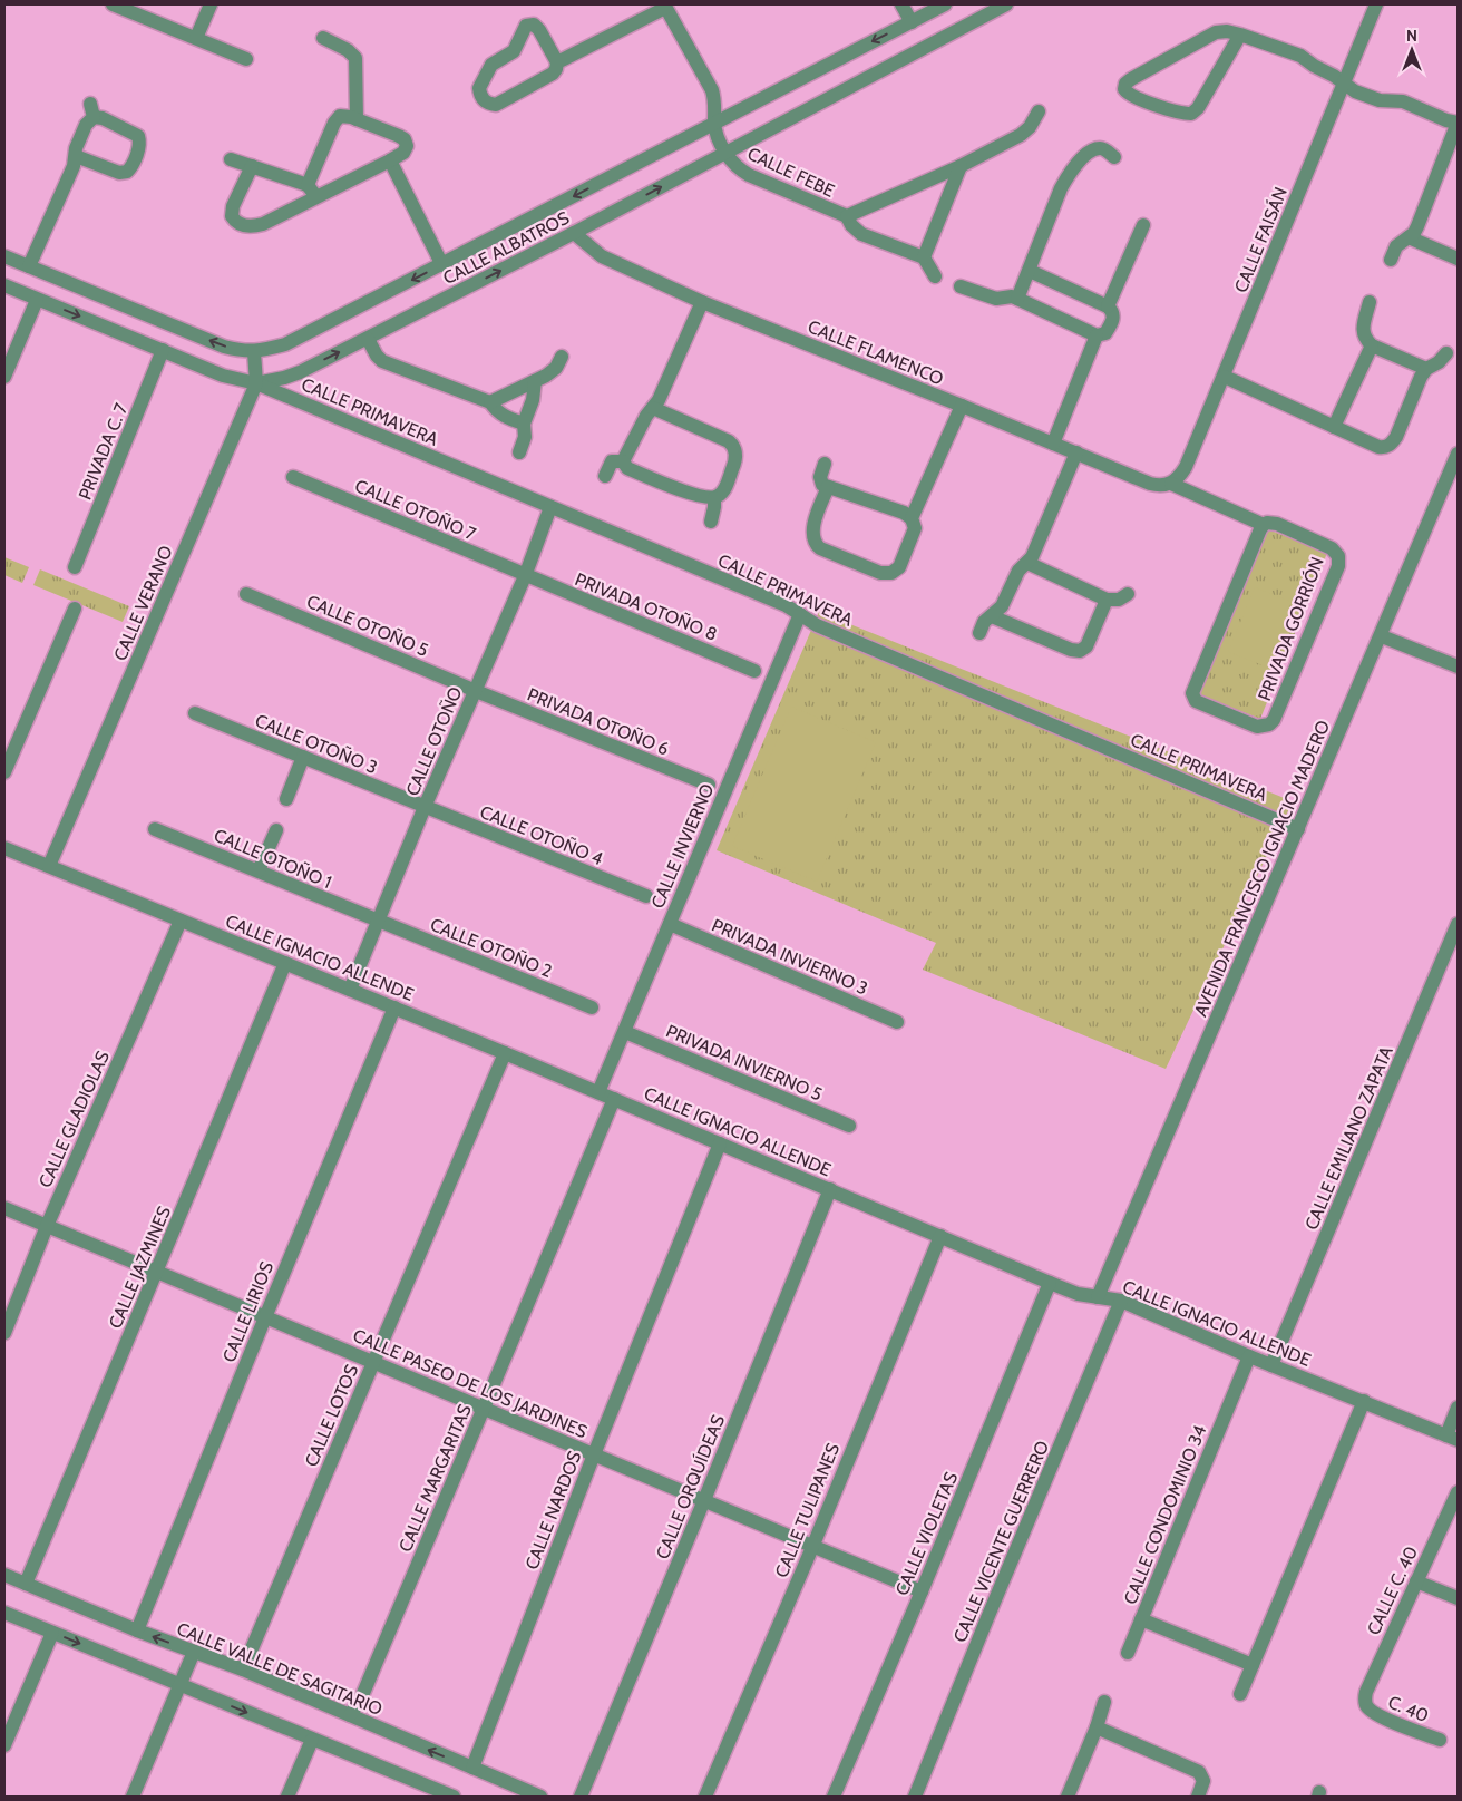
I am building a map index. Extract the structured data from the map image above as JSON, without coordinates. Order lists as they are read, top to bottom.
{
  "streets": {
    "street": [
      "CALLE FEBE",
      "CALLE FAISÁN",
      "CALLE ALBATROS",
      "CALLE FLAMENCO",
      "CALLE PRIMAVERA",
      "PRIVADA C. 7",
      "CALLE OTOÑO 7",
      "CALLE VERANO",
      "PRIVADA OTOÑO 8",
      "CALLE OTOÑO 5",
      "PRIVADA GORRIÓN",
      "PRIVADA OTOÑO 6",
      "CALLE OTOÑO",
      "CALLE OTOÑO 3",
      "CALLE OTOÑO 4",
      "CALLE INVIERNO",
      "CALLE OTOÑO 1",
      "AVENIDA FRANCISCO IGNACIO MADERO",
      "CALLE OTOÑO 2",
      "PRIVADA INVIERNO 3",
      "CALLE IGNACIO ALLENDE",
      "PRIVADA INVIERNO 5",
      "CALLE GLADIOLAS",
      "CALLE EMILIANO ZAPATA",
      "CALLE JAZMINES",
      "CALLE LIRIOS",
      "CALLE PASEO DE LOS JARDINES",
      "CALLE LOTOS",
      "CALLE MARGARITAS",
      "CALLE ORQUÍDEAS",
      "CALLE NARDOS",
      "CALLE TULIPANES",
      "CALLE CONDOMINIO 34",
      "CALLE VIOLETAS",
      "CALLE VICENTE GUERRERO",
      "CALLE C. 40",
      "CALLE VALLE DE SAGITARIO",
      "C. 40"
    ]
  },
  "crossings": [
    ["CALLE FEBE", "CALLE ALBATROS"],
    ["CALLE FAISÁN", "CALLE FLAMENCO"],
    ["CALLE FAISÁN", "PRIVADA GORRIÓN"],
    ["CALLE ALBATROS", "CALLE FLAMENCO"],
    ["CALLE ALBATROS", "CALLE PRIMAVERA"],
    ["CALLE ALBATROS", "PRIVADA C. 7"],
    ["CALLE ALBATROS", "CALLE VERANO"],
    ["CALLE FLAMENCO", "PRIVADA GORRIÓN"],
    ["CALLE PRIMAVERA", "CALLE VERANO"],
    ["CALLE PRIMAVERA", "CALLE OTOÑO"],
    ["CALLE PRIMAVERA", "CALLE INVIERNO"],
    ["CALLE PRIMAVERA", "AVENIDA FRANCISCO IGNACIO MADERO"],
    ["CALLE OTOÑO 7", "PRIVADA OTOÑO 8"],
    ["CALLE OTOÑO 7", "CALLE OTOÑO"],
    ["CALLE VERANO", "CALLE IGNACIO ALLENDE"],
    ["PRIVADA OTOÑO 8", "CALLE OTOÑO"],
    ["CALLE OTOÑO 5", "PRIVADA OTOÑO 6"],
    ["CALLE OTOÑO 5", "CALLE OTOÑO"],
    ["PRIVADA OTOÑO 6", "CALLE OTOÑO"],
    ["CALLE OTOÑO", "CALLE OTOÑO 3"],
    ["CALLE OTOÑO", "CALLE OTOÑO 4"],
    ["CALLE OTOÑO", "CALLE OTOÑO 1"],
    ["CALLE OTOÑO", "CALLE OTOÑO 2"],
    ["CALLE OTOÑO", "CALLE IGNACIO ALLENDE"],
    ["CALLE OTOÑO 3", "CALLE OTOÑO 4"],
    ["CALLE INVIERNO", "PRIVADA INVIERNO 3"],
    ["CALLE INVIERNO", "CALLE IGNACIO ALLENDE"],
    ["CALLE INVIERNO", "PRIVADA INVIERNO 5"],
    ["CALLE OTOÑO 1", "CALLE OTOÑO 2"],
    ["AVENIDA FRANCISCO IGNACIO MADERO", "CALLE IGNACIO ALLENDE"],
    ["CALLE IGNACIO ALLENDE", "CALLE GLADIOLAS"],
    ["CALLE IGNACIO ALLENDE", "CALLE EMILIANO ZAPATA"],
    ["CALLE IGNACIO ALLENDE", "CALLE JAZMINES"],
    ["CALLE IGNACIO ALLENDE", "CALLE LIRIOS"],
    ["CALLE IGNACIO ALLENDE", "CALLE LOTOS"],
    ["CALLE IGNACIO ALLENDE", "CALLE MARGARITAS"],
    ["CALLE IGNACIO ALLENDE", "CALLE ORQUÍDEAS"],
    ["CALLE IGNACIO ALLENDE", "CALLE NARDOS"],
    ["CALLE IGNACIO ALLENDE", "CALLE TULIPANES"],
    ["CALLE IGNACIO ALLENDE", "CALLE CONDOMINIO 34"],
    ["CALLE IGNACIO ALLENDE", "CALLE VIOLETAS"],
    ["CALLE IGNACIO ALLENDE", "CALLE VICENTE GUERRERO"],
    ["CALLE GLADIOLAS", "CALLE PASEO DE LOS JARDINES"],
    ["CALLE JAZMINES", "CALLE PASEO DE LOS JARDINES"],
    ["CALLE JAZMINES", "CALLE VALLE DE SAGITARIO"],
    ["CALLE LIRIOS", "CALLE PASEO DE LOS JARDINES"],
    ["CALLE LIRIOS", "CALLE VALLE DE SAGITARIO"],
    ["CALLE PASEO DE LOS JARDINES", "CALLE LOTOS"],
    ["CALLE PASEO DE LOS JARDINES", "CALLE MARGARITAS"],
    ["CALLE PASEO DE LOS JARDINES", "CALLE ORQUÍDEAS"],
    ["CALLE PASEO DE LOS JARDINES", "CALLE NARDOS"],
    ["CALLE PASEO DE LOS JARDINES", "CALLE TULIPANES"],
    ["CALLE PASEO DE LOS JARDINES", "CALLE VIOLETAS"],
    ["CALLE LOTOS", "CALLE VALLE DE SAGITARIO"],
    ["CALLE MARGARITAS", "CALLE VALLE DE SAGITARIO"],
    ["CALLE NARDOS", "CALLE VALLE DE SAGITARIO"],
    ["CALLE C. 40", "C. 40"]
  ],
  "north": "top"
}
